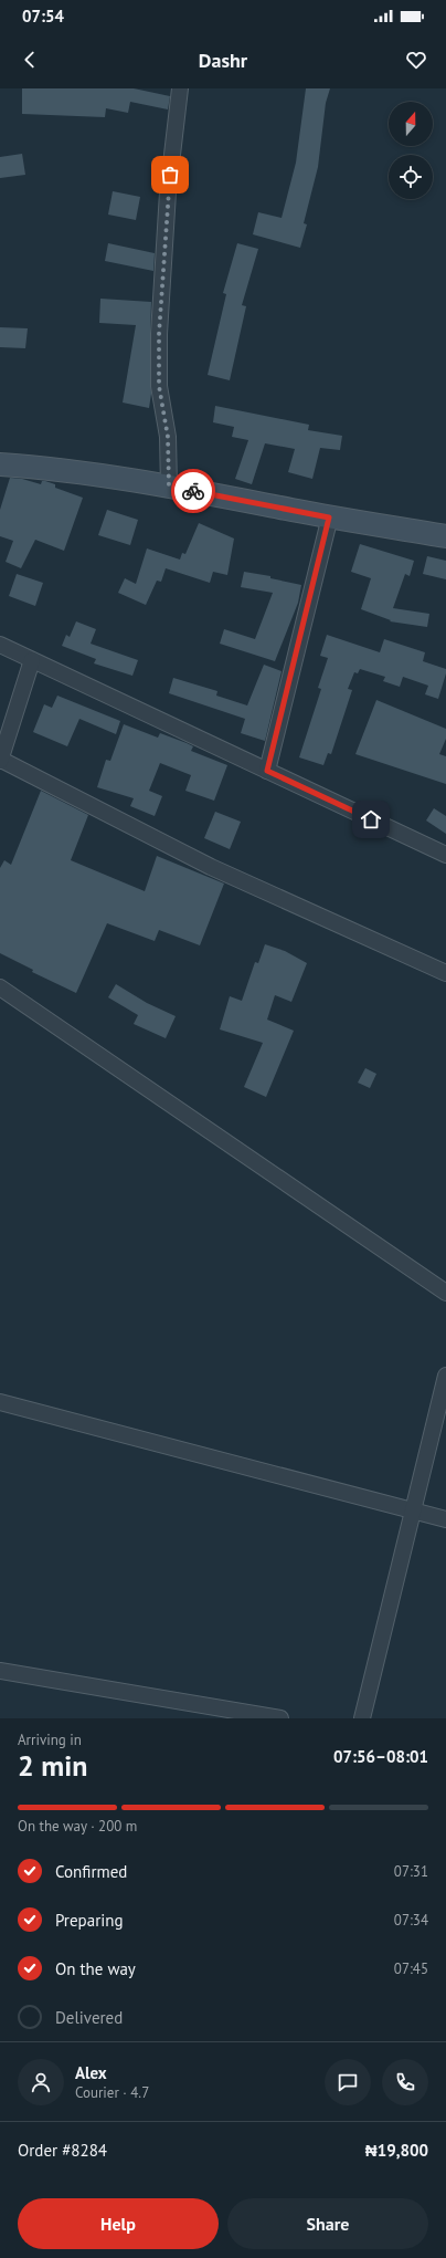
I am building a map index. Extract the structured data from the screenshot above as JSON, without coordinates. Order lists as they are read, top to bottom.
{
  "north": "top",
  "page": {
    "status": "07:54",
    "header": "Dashr",
    "heading": ["2 min", "Arriving in", "07:56–08:01"],
    "panel": [
      "Alex",
      "Courier · 4.7",
      "Order #8284",
      "₦19,800"
    ],
    "bar": "On the way · 200 m",
    "list": [
      ["Confirmed", "07:31"],
      ["Preparing", "07:34"],
      ["On the way", "07:45"],
      "Delivered"
    ],
    "buttons": ["Help", "Share"]
  }
}
